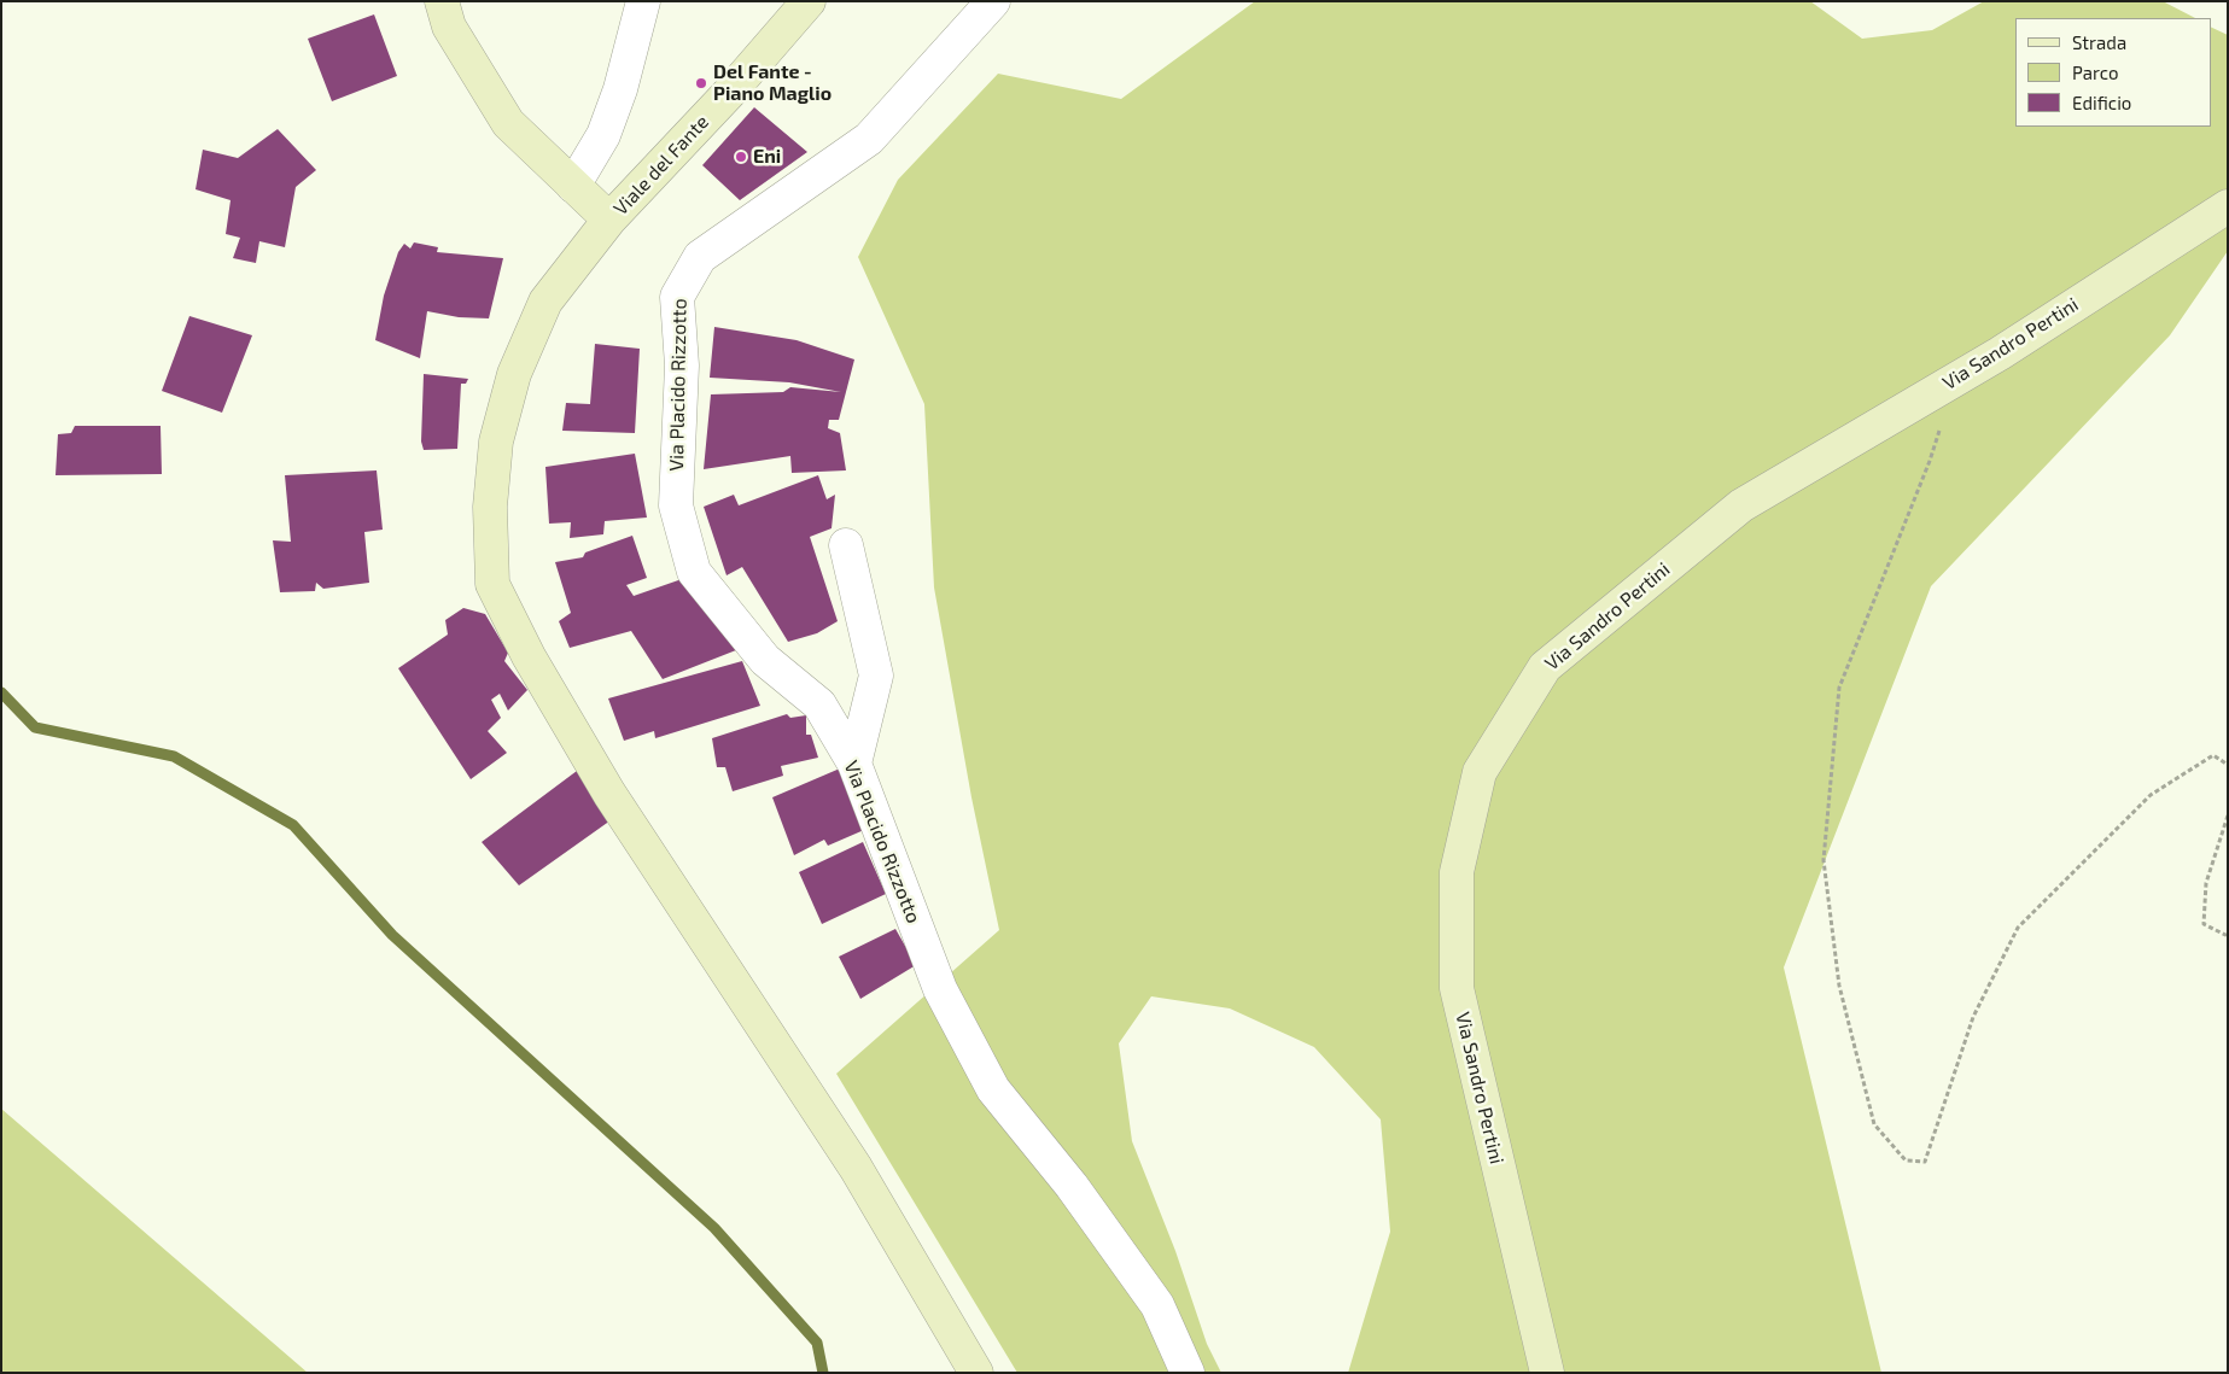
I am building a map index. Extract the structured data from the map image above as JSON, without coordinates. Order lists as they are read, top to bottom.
{
  "streets": {
    "street": ["Viale del Fante", "Via Sandro Pertini", "Via Placido Rizzotto"]
  },
  "places": ["Del Fante - Piano Maglio", "Eni"],
  "legend": ["Strada", "Parco", "Edificio"]
}
